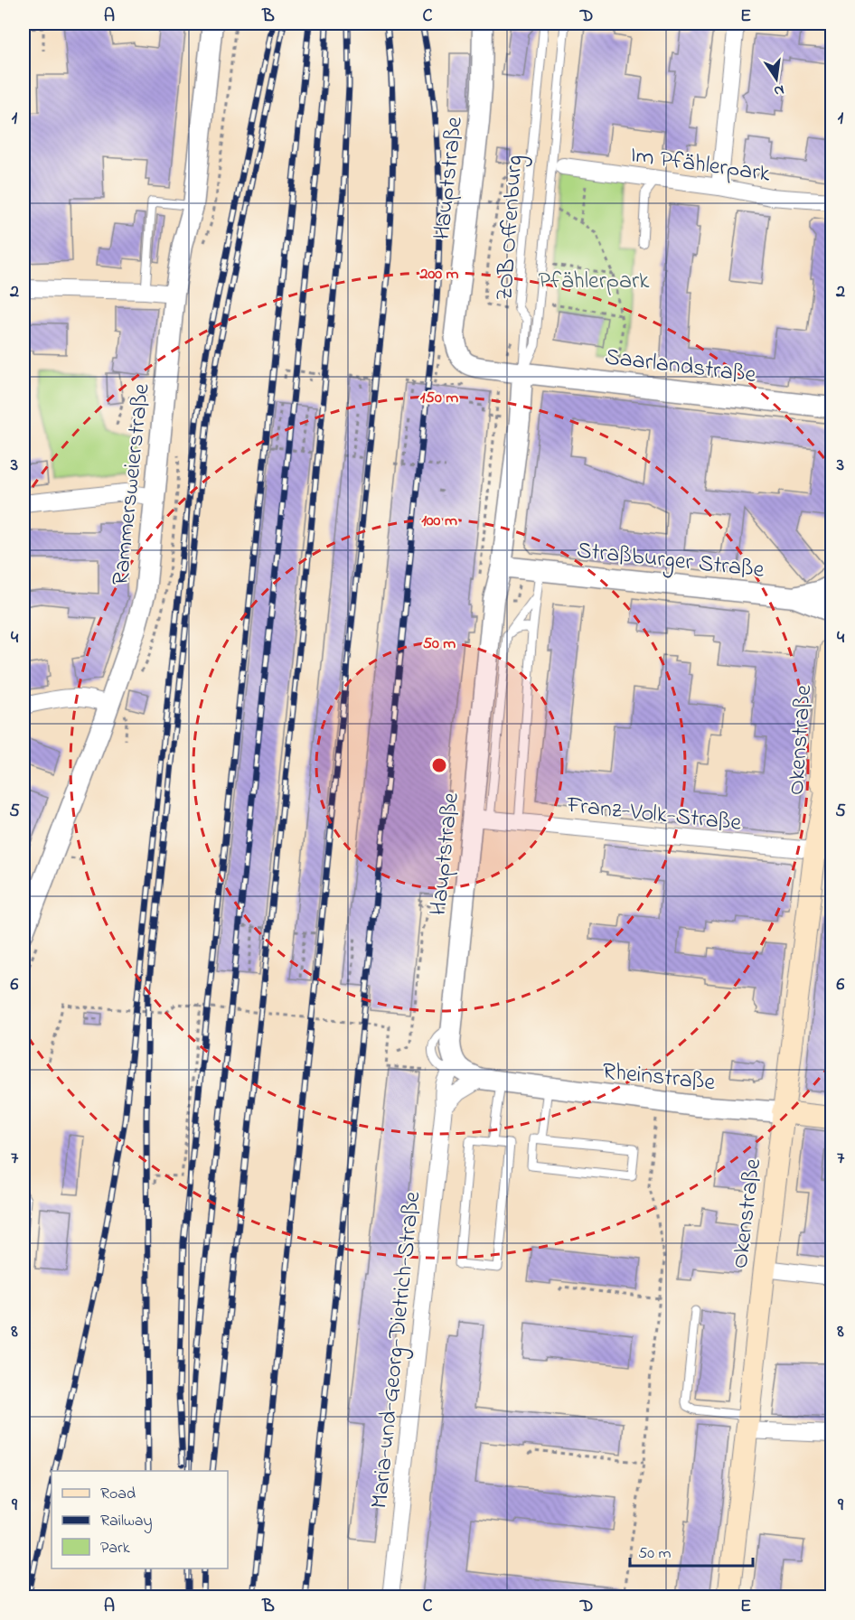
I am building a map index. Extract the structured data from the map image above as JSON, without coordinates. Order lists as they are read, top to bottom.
{
  "streets": {
    "main road": ["Okenstraße", "Rheinstraße"],
    "street": [
      "Im Pfählerpark",
      "Hauptstraße",
      "Saarlandstraße",
      "Rammersweierstraße",
      "Straßburger Straße",
      "Franz-Volk-Straße",
      "Maria-und-Georg-Dietrich-Straße"
    ],
    "lane": ["ZOB Offenburg"]
  },
  "crossings": [
    ["Hauptstraße", "ZOB Offenburg"],
    ["Hauptstraße", "Saarlandstraße"],
    ["Hauptstraße", "Straßburger Straße"],
    ["Hauptstraße", "Franz-Volk-Straße"],
    ["Hauptstraße", "Maria-und-Georg-Dietrich-Straße"],
    ["ZOB Offenburg", "Saarlandstraße"],
    ["Okenstraße", "Franz-Volk-Straße"],
    ["Okenstraße", "Rheinstraße"]
  ],
  "parks": ["Pfählerpark"],
  "legend": ["Road", "Railway", "Park"],
  "scale_bar": "50 m",
  "north": "bottom",
  "grid": {
    "columns": [
      "A",
      "B",
      "C",
      "D",
      "E"
    ],
    "rows": [
      "1",
      "2",
      "3",
      "4",
      "5",
      "6",
      "7",
      "8",
      "9"
    ]
  },
  "rings": [
    "200 m",
    "150 m",
    "100 m",
    "50 m"
  ]
}
